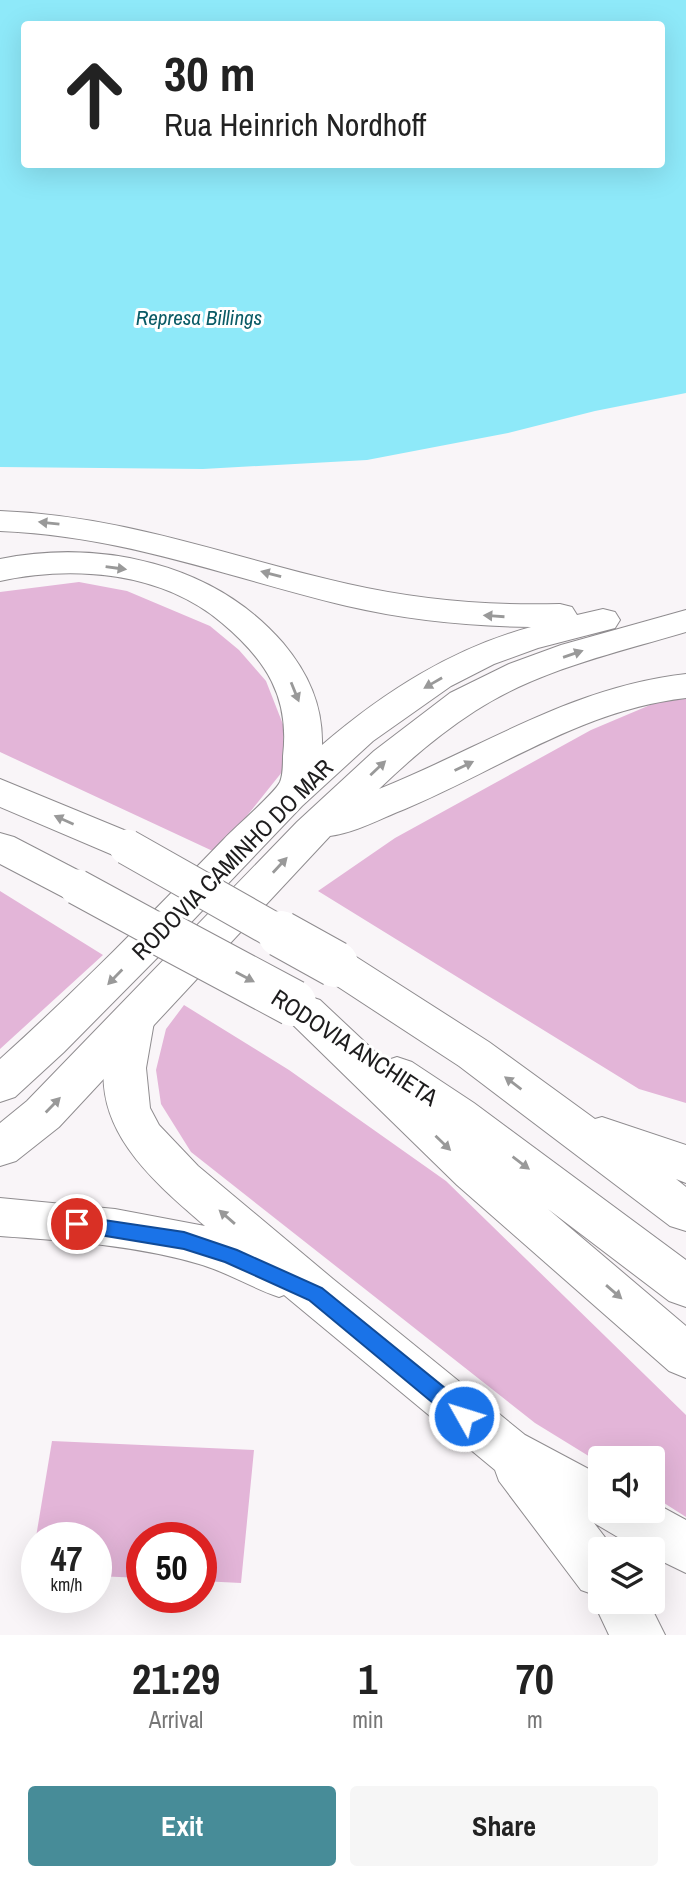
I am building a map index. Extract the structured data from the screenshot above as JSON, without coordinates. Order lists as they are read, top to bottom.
{
  "streets": {
    "main road": ["RODOVIA CAMINHO DO MAR", "RODOVIA ANCHIETA"]
  },
  "water": ["Represa Billings"],
  "page": {
    "turn": ["30 m", "Rua Heinrich Nordhoff"],
    "speed": "47 km/h",
    "limit": "50",
    "eta": [
      "21:29",
      "Arrival",
      "1",
      "min",
      "70",
      "m"
    ],
    "buttons": ["Exit", "Share"]
  }
}
